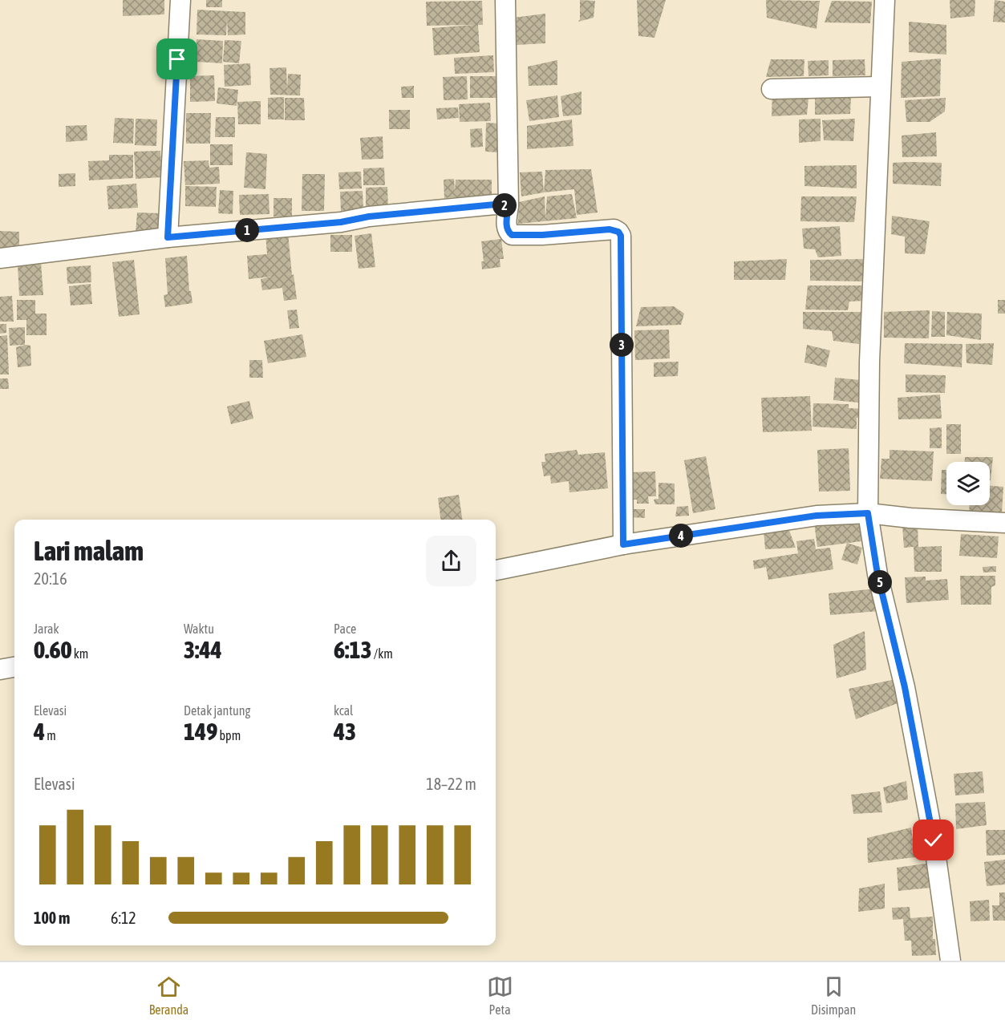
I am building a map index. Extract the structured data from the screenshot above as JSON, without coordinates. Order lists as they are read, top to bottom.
{
  "page": {
    "pins": [
      "2",
      "1",
      "3",
      "4",
      "5"
    ],
    "heading": ["Lari malam", "20:16"],
    "stats": [
      ["Jarak", "0.60 km"],
      ["Waktu", "3:44"],
      ["Pace", "6:13 /km"],
      ["Elevasi", "4 m"],
      ["Detak jantung", "149 bpm"],
      ["kcal", "43"]
    ],
    "chart": ["Elevasi", "18–22 m"],
    "list": [
      {
        "name": "100 m",
        "note": "6:12"
      }
    ],
    "tabs": ["Beranda", "Peta", "Disimpan"]
  }
}
